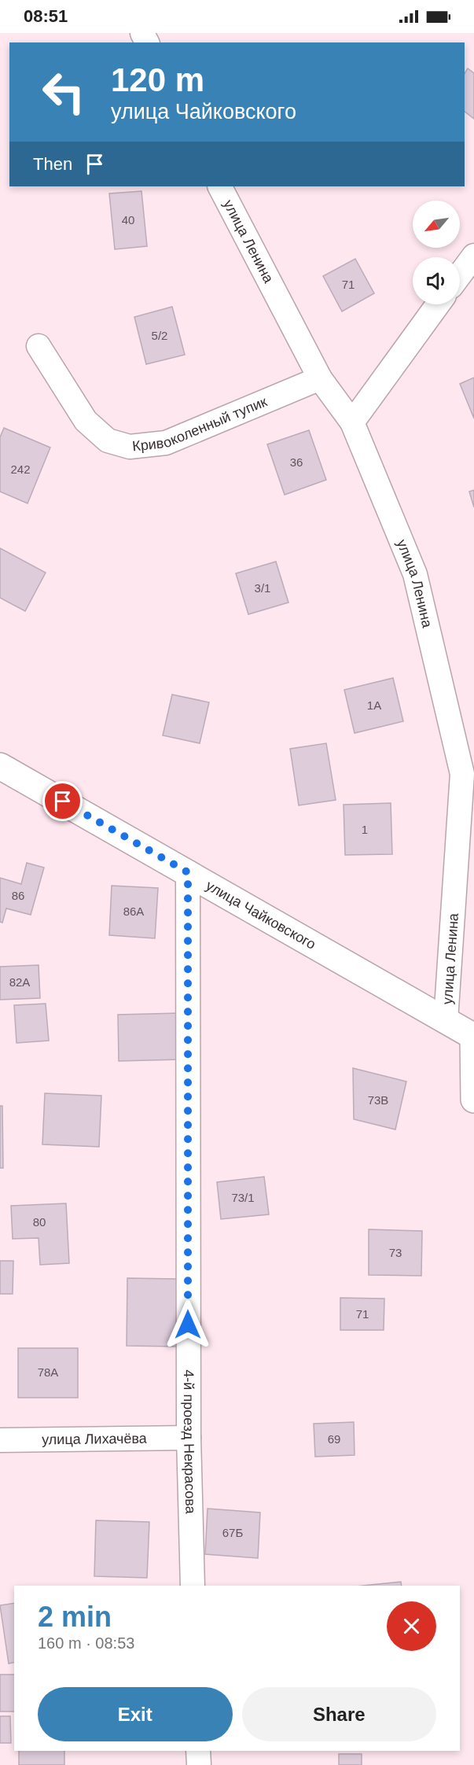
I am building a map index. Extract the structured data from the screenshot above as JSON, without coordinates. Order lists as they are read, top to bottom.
{
  "streets": {
    "street": [
      "улица Ленина",
      "Кривоколенный тупик",
      "улица Чайковского",
      "улица Лихачёва",
      "4-й проезд Некрасова"
    ]
  },
  "crossings": [
    ["улица Ленина", "Кривоколенный тупик"],
    ["улица Ленина", "улица Чайковского"],
    ["улица Чайковского", "4-й проезд Некрасова"],
    ["улица Лихачёва", "4-й проезд Некрасова"]
  ],
  "house_numbers": [
    "40",
    "71",
    "5/2",
    "36",
    "242",
    "3/1",
    "1А",
    "1",
    "86",
    "86А",
    "82А",
    "73В",
    "73/1",
    "80",
    "73",
    "71",
    "78А",
    "69",
    "67Б"
  ],
  "north": "bottom left",
  "page": {
    "status": "08:51",
    "turn": ["120 m", "улица Чайковского"],
    "then": "Then",
    "heading": ["2 min", "160 m · 08:53"],
    "buttons": ["Exit", "Share"]
  }
}
